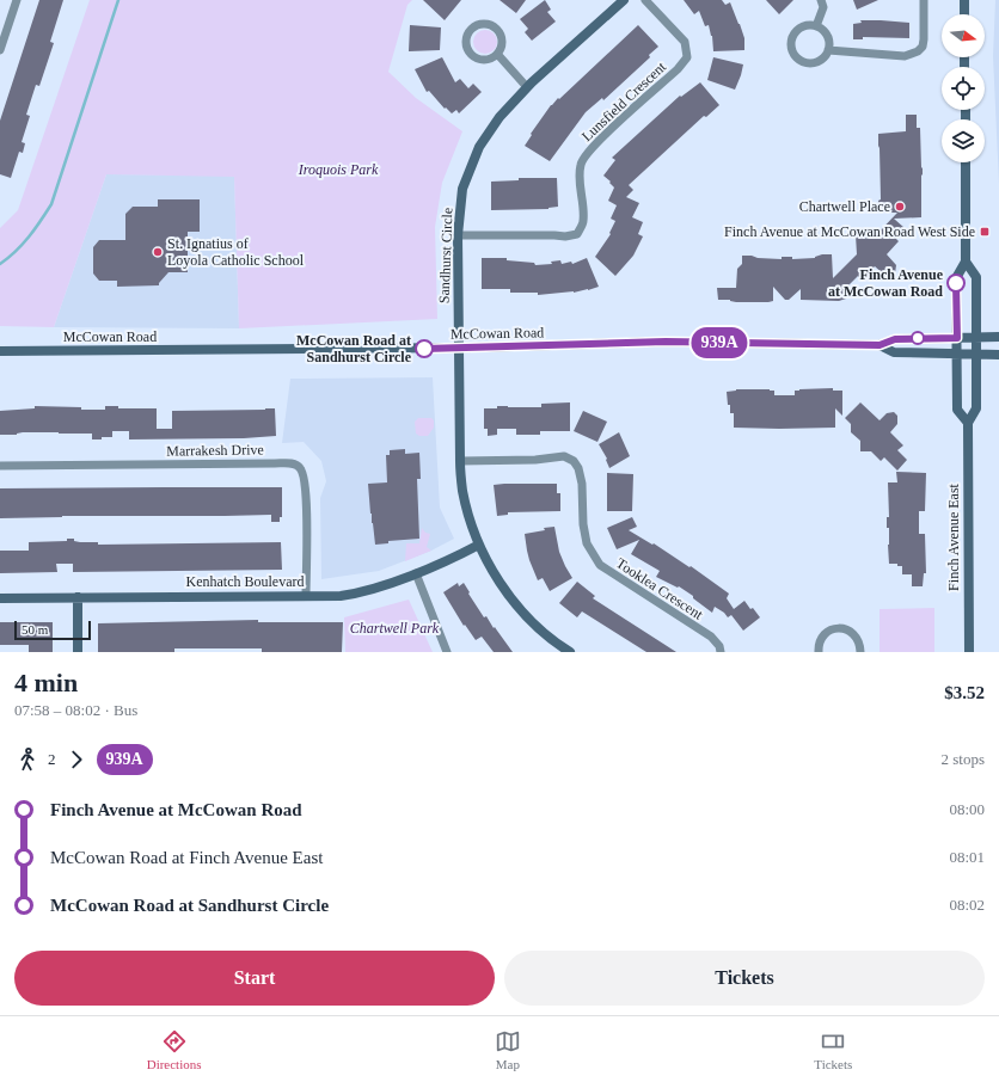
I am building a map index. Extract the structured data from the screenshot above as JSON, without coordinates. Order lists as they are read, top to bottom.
{
  "streets": {
    "main road": [
      "Sandhurst Circle",
      "McCowan Road",
      "Finch Avenue East",
      "Kenhatch Boulevard"
    ],
    "street": ["Lunsfield Crescent", "Marrakesh Drive", "Tooklea Crescent"]
  },
  "crossings": [
    ["Lunsfield Crescent", "Sandhurst Circle"],
    ["Sandhurst Circle", "McCowan Road"],
    ["Sandhurst Circle", "Kenhatch Boulevard"],
    ["Sandhurst Circle", "Tooklea Crescent"],
    ["McCowan Road", "Finch Avenue East"],
    ["Marrakesh Drive", "Kenhatch Boulevard"]
  ],
  "parks": ["Iroquois Park", "Chartwell Park"],
  "places": {
    "other": [
      "Chartwell Place",
      "St. Ignatius of Loyola Catholic School",
      "Finch Avenue at McCowan Road",
      "McCowan Road at Sandhurst Circle"
    ],
    "transit": ["Finch Avenue at McCowan Road West Side"]
  },
  "lines": ["bus line 939A"],
  "scale_bar": "50 m",
  "north": "right",
  "page": {
    "on_map": "939A",
    "scale": "50 m",
    "heading": ["4 min", "07:58 – 08:02 · Bus", "$3.52"],
    "legs": ["2", "939A", "2 stops"],
    "list": [
      {
        "name": "Finch Avenue at McCowan Road",
        "value": "08:00"
      },
      {
        "name": "McCowan Road at Finch Avenue East",
        "value": "08:01"
      },
      {
        "name": "McCowan Road at Sandhurst Circle",
        "value": "08:02"
      }
    ],
    "buttons": ["Start", "Tickets"],
    "tabs": ["Directions", "Map", "Tickets"]
  }
}
